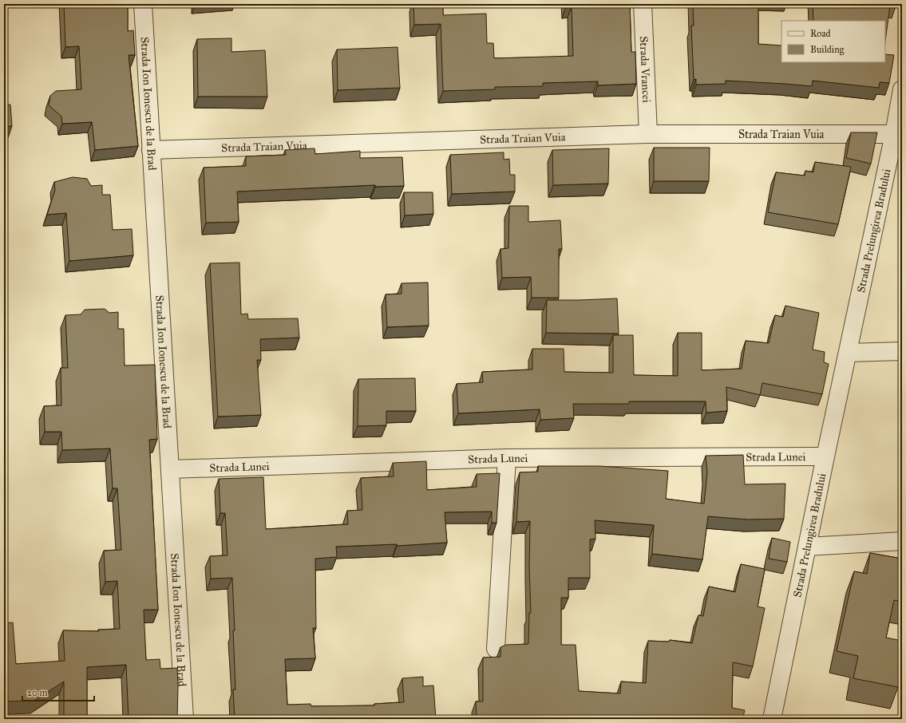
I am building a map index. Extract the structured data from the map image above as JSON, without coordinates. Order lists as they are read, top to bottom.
{
  "streets": {
    "street": [
      "Strada Vrancei",
      "Strada Ion Ionescu de la Brad",
      "Strada Traian Vuia",
      "Strada Prelungirea Bradului",
      "Strada Lunei"
    ]
  },
  "crossings": [
    ["Strada Vrancei", "Strada Traian Vuia"],
    ["Strada Ion Ionescu de la Brad", "Strada Traian Vuia"],
    ["Strada Ion Ionescu de la Brad", "Strada Lunei"],
    ["Strada Traian Vuia", "Strada Prelungirea Bradului"],
    ["Strada Prelungirea Bradului", "Strada Lunei"]
  ],
  "legend": ["Road", "Building"],
  "scale_bar": "20 m"
}
